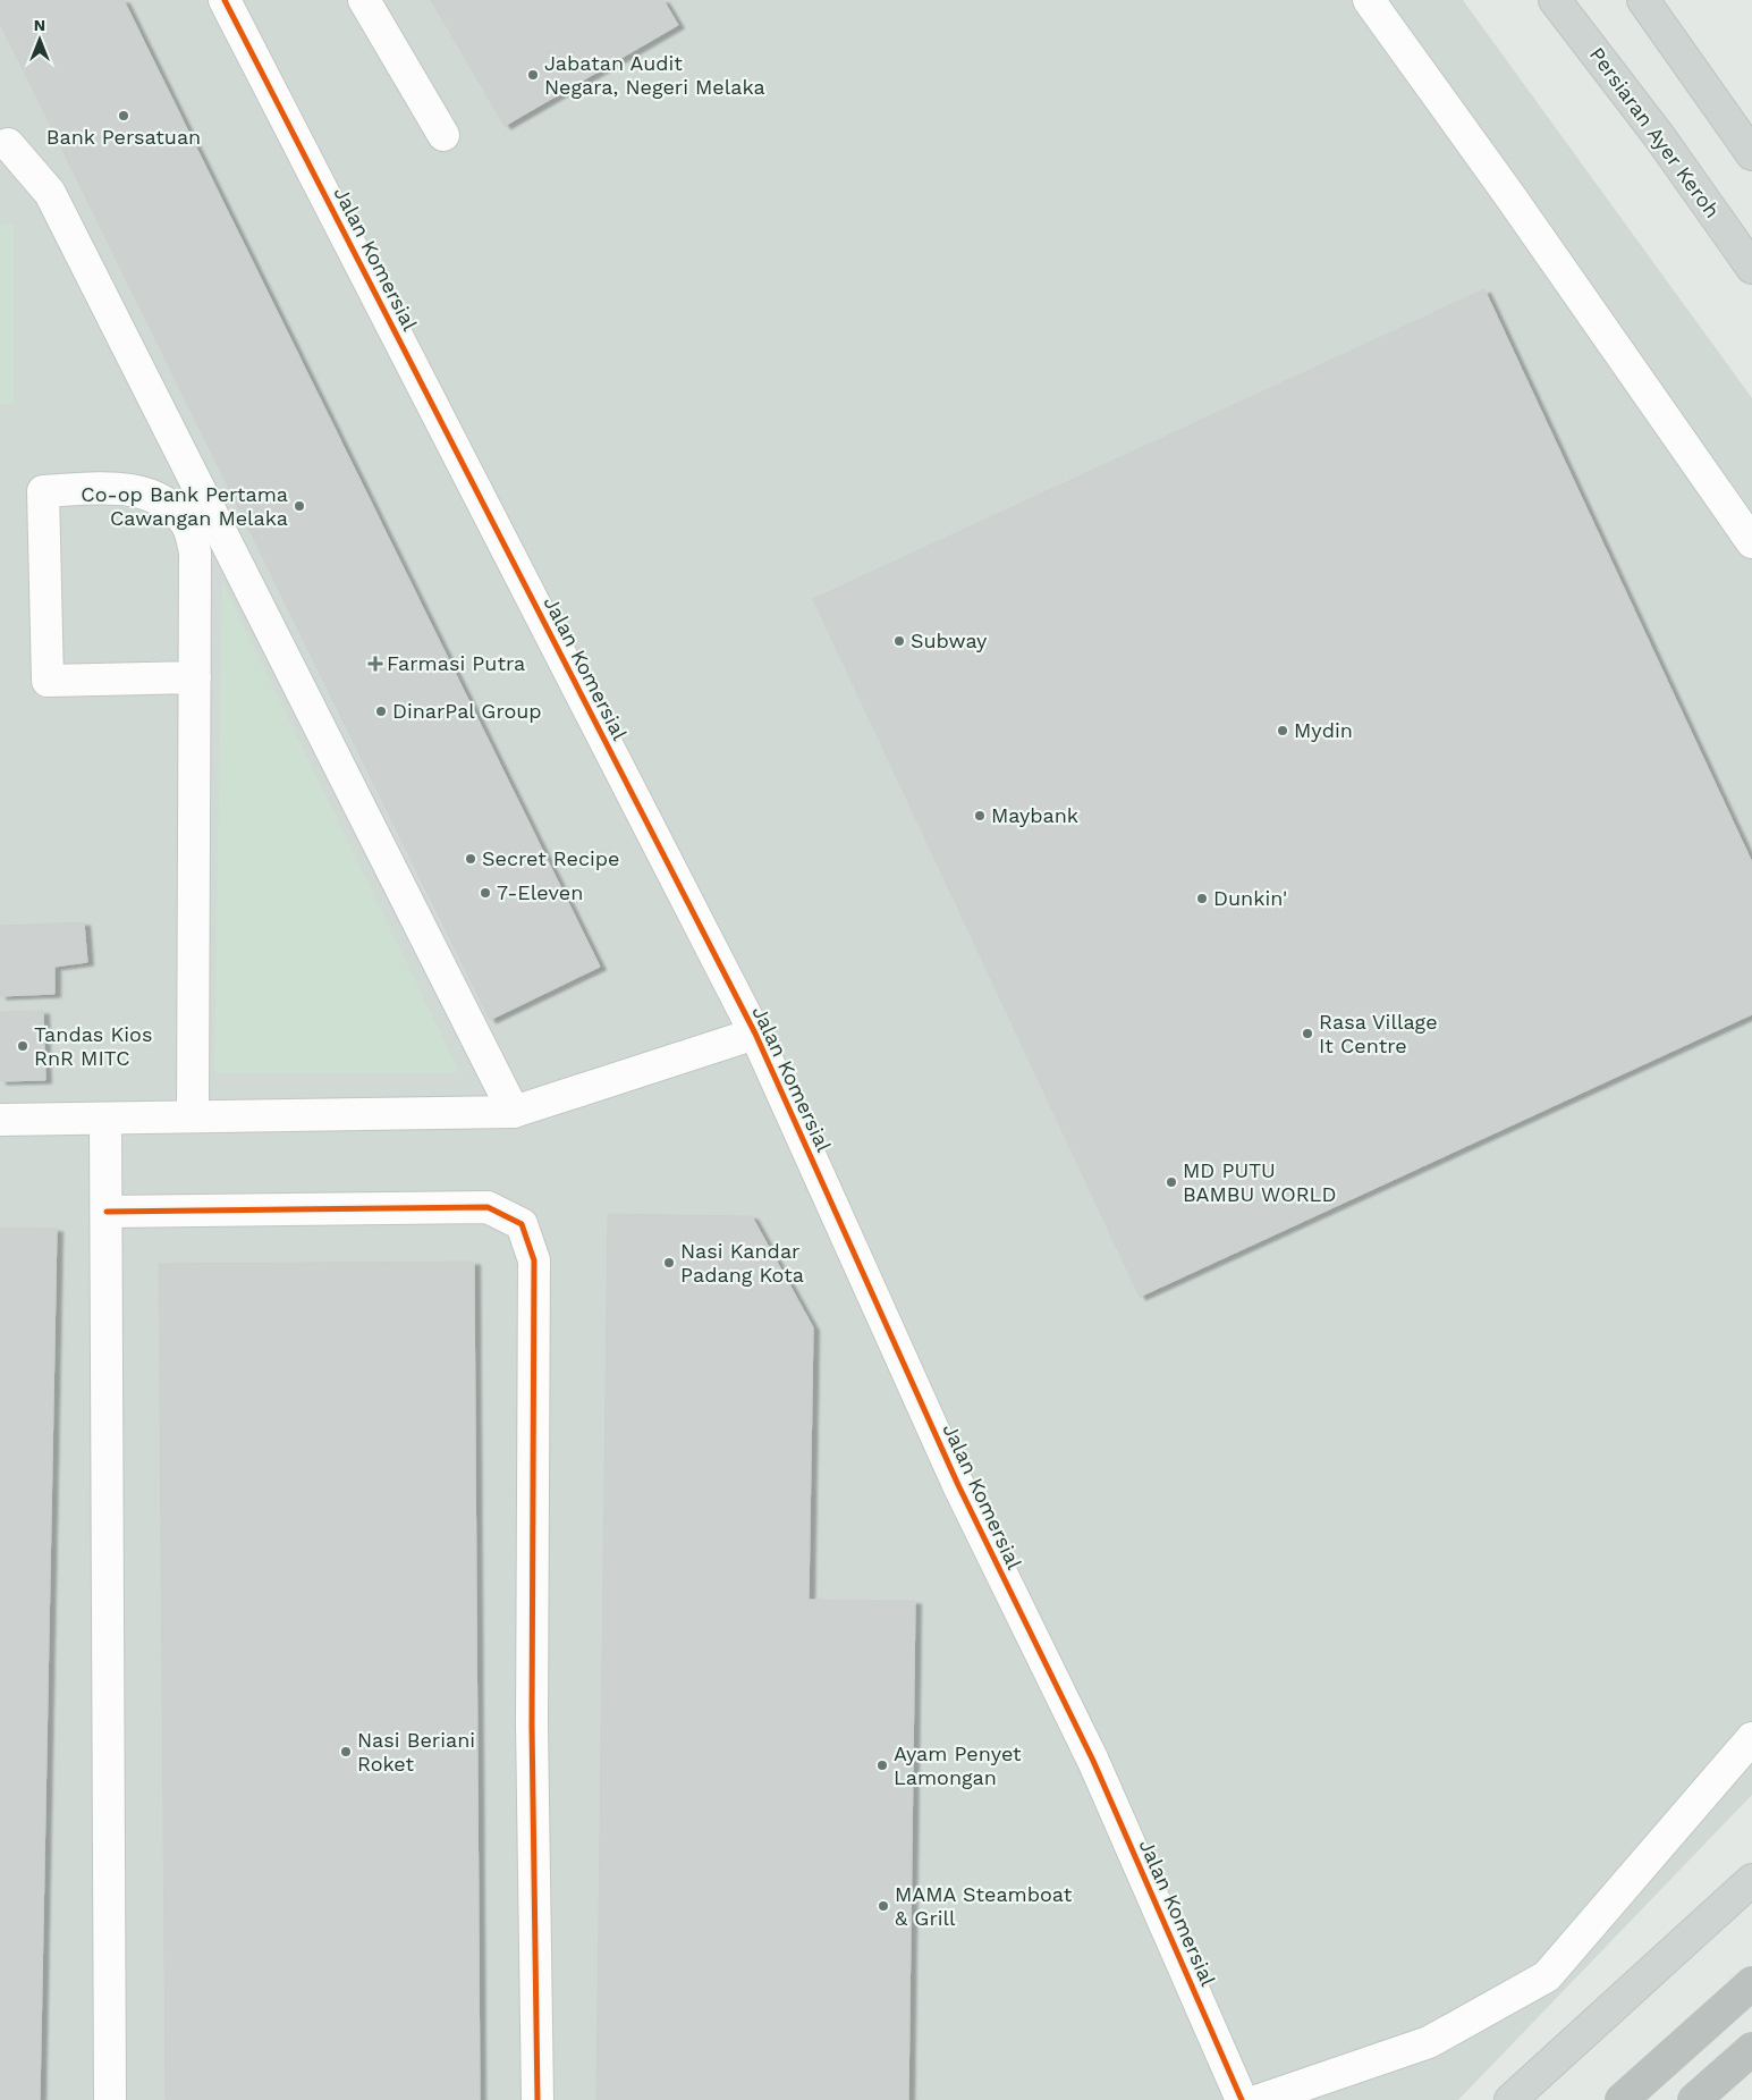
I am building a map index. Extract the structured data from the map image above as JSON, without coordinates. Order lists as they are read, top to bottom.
{
  "streets": {
    "main road": ["Persiaran Ayer Keroh"],
    "street": ["Jalan Komersial"]
  },
  "places": {
    "other": [
      "Jabatan Audit Negara, Negeri Melaka",
      "Bank Persatuan",
      "Co-op Bank Pertama Cawangan Melaka",
      "Subway",
      "DinarPal Group",
      "Mydin",
      "Maybank",
      "Secret Recipe",
      "7-Eleven",
      "Dunkin'",
      "Rasa Village It Centre",
      "Tandas Kios RnR MITC",
      "MD PUTU BAMBU WORLD",
      "Nasi Kandar Padang Kota",
      "Nasi Beriani Roket",
      "Ayam Penyet Lamongan",
      "MAMA Steamboat & Grill"
    ],
    "health": ["Farmasi Putra"]
  },
  "north": "top"
}
